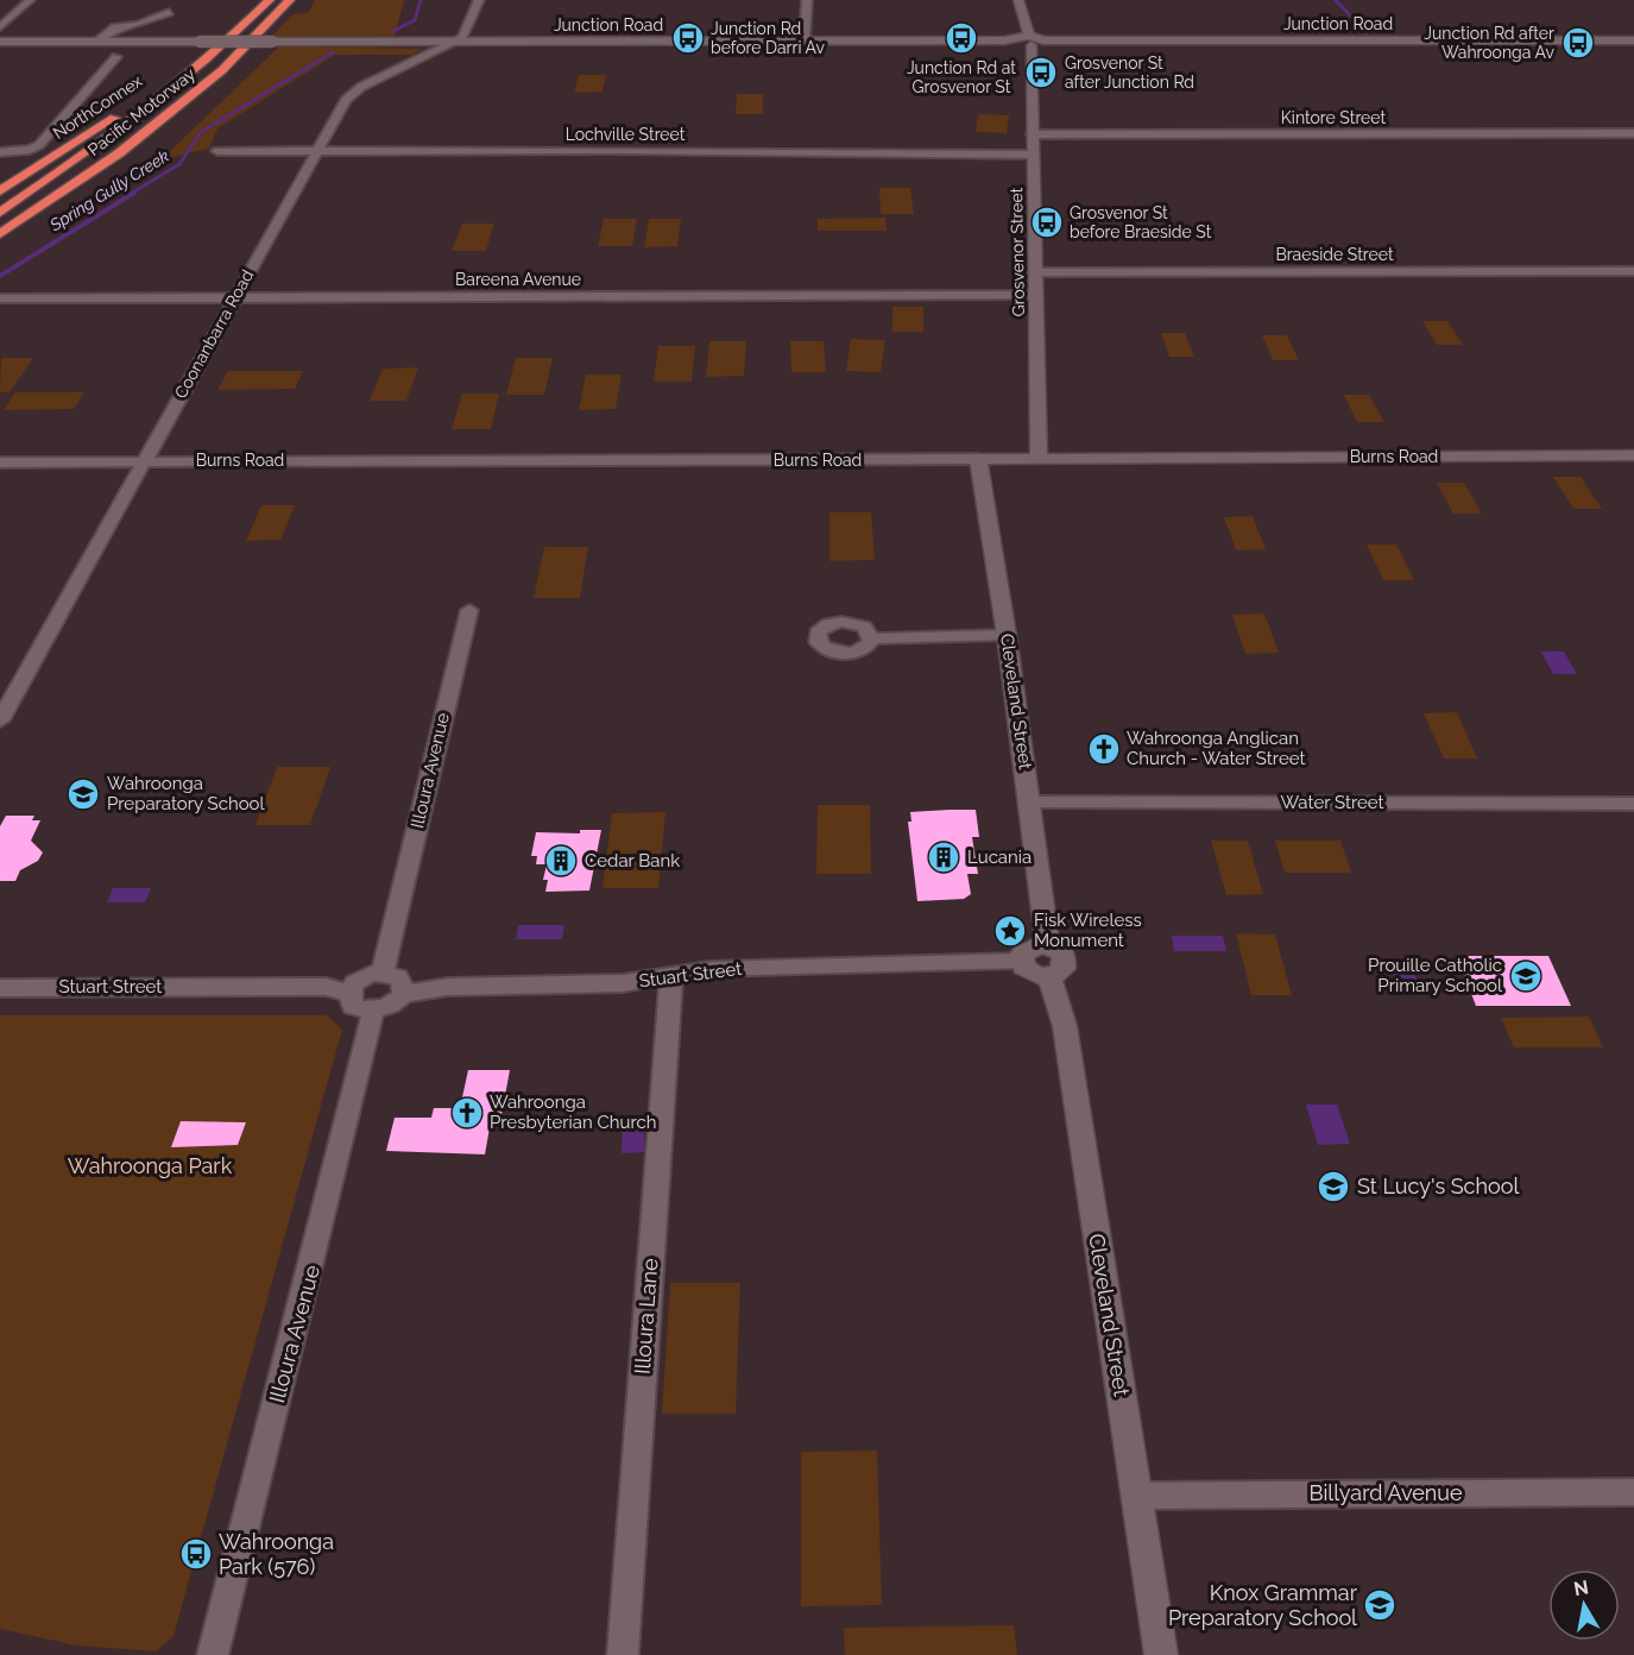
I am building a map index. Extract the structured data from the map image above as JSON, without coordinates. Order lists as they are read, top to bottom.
{
  "streets": {
    "highway": ["NorthConnex", "Pacific Motorway"],
    "street": [
      "Junction Road",
      "Kintore Street",
      "Lochville Street",
      "Grosvenor Street",
      "Braeside Street",
      "Bareena Avenue",
      "Coonanbarra Road",
      "Burns Road",
      "Cleveland Street",
      "Illoura Avenue",
      "Water Street",
      "Stuart Street",
      "Illoura Lane",
      "Billyard Avenue"
    ]
  },
  "crossings": [
    ["Junction Road", "Grosvenor Street"],
    ["Junction Road", "Coonanbarra Road"],
    ["NorthConnex", "Pacific Motorway"],
    ["Kintore Street", "Grosvenor Street"],
    ["Lochville Street", "Grosvenor Street"],
    ["Lochville Street", "Coonanbarra Road"],
    ["Grosvenor Street", "Braeside Street"],
    ["Grosvenor Street", "Bareena Avenue"],
    ["Grosvenor Street", "Burns Road"],
    ["Bareena Avenue", "Coonanbarra Road"],
    ["Coonanbarra Road", "Burns Road"],
    ["Burns Road", "Cleveland Street"],
    ["Cleveland Street", "Water Street"],
    ["Cleveland Street", "Stuart Street"],
    ["Cleveland Street", "Billyard Avenue"],
    ["Illoura Avenue", "Stuart Street"],
    ["Stuart Street", "Illoura Lane"]
  ],
  "water": ["Spring Gully Creek"],
  "parks": ["Wahroonga Park"],
  "places": {
    "bus stop": [
      "Junction Rd before Darri Av",
      "Junction Rd at Grosvenor St",
      "Junction Rd after Wahroonga Av",
      "Grosvenor St after Junction Rd",
      "Grosvenor St before Braeside St",
      "Wahroonga Park (576)"
    ],
    "church": ["Wahroonga Anglican Church - Water Street", "Wahroonga Presbyterian Church"],
    "school or university": [
      "Wahroonga Preparatory School",
      "Prouille Catholic Primary School",
      "St Lucy's School",
      "Knox Grammar Preparatory School"
    ],
    "building": ["Lucania", "Cedar Bank"],
    "place": ["Fisk Wireless Monument"]
  },
  "north": "top"
}
